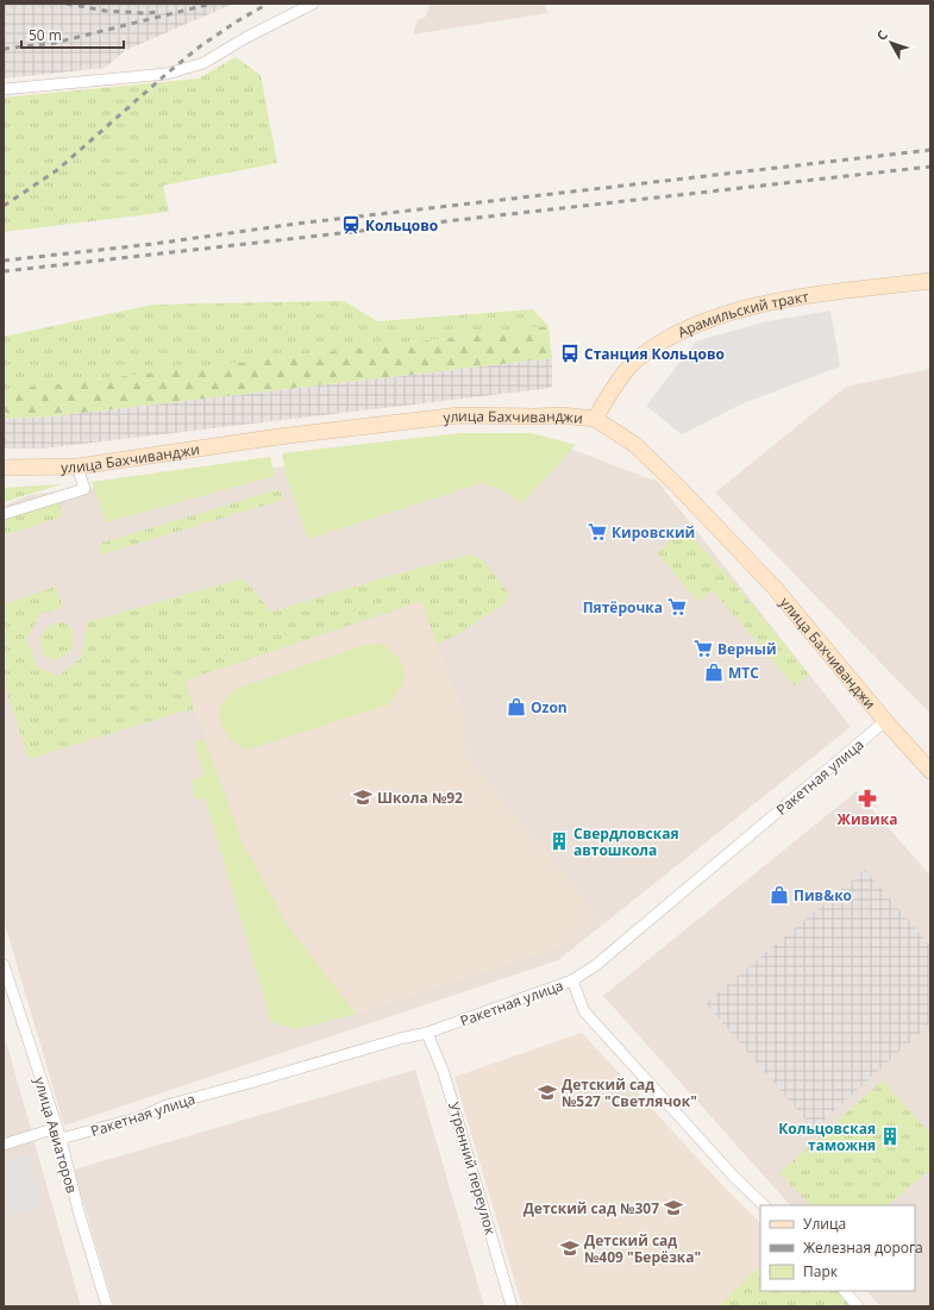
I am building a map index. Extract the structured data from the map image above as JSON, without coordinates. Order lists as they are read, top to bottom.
{
  "streets": {
    "main road": ["Арамильский тракт", "улица Бахчиванджи"],
    "street": ["Ракетная улица", "улица Авиаторов", "Утренний переулок"]
  },
  "crossings": [
    ["Арамильский тракт", "улица Бахчиванджи"],
    ["улица Бахчиванджи", "Ракетная улица"],
    ["Ракетная улица", "улица Авиаторов"],
    ["Ракетная улица", "Утренний переулок"]
  ],
  "places": {
    "station": ["Кольцово"],
    "bus stop": ["Станция Кольцово"],
    "supermarket": ["Кировский", "Пятёрочка", "Верный"],
    "shop": ["МТС", "Ozon", "Пив&ко"],
    "school or university": [
      "Школа №92",
      "Детский сад №527 \"Светлячок\"",
      "Детский сад №307",
      "Детский сад №409 \"Берёзка\""
    ],
    "pharmacy": ["Живика"],
    "building": ["Свердловская автошкола", "Кольцовская таможня"]
  },
  "legend": ["Улица", "Железная дорога", "Парк"],
  "scale_bar": "50 m",
  "north": "top left"
}
